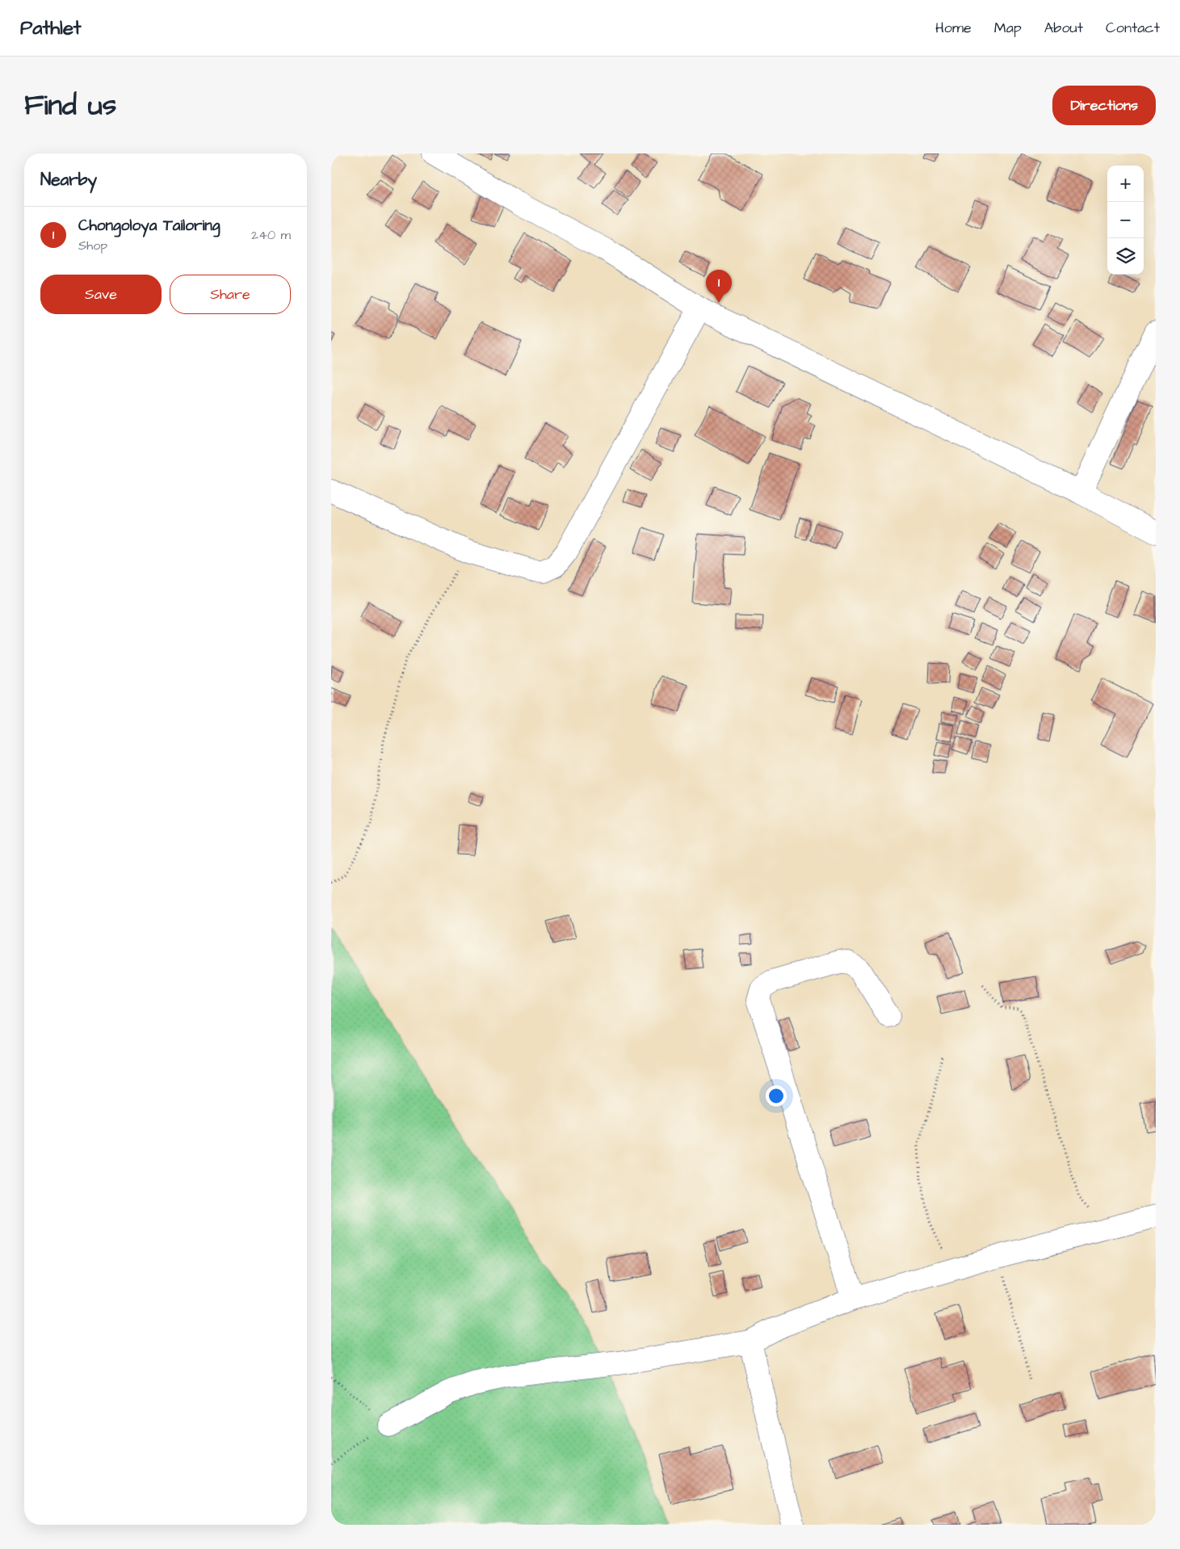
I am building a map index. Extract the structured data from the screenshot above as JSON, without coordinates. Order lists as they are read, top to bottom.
{
  "page": {
    "header": "Pathlet",
    "nav": [
      "Home",
      "Map",
      "About",
      "Contact"
    ],
    "title": "Find us",
    "buttons": [
      "Directions",
      ["Save", "Share"]
    ],
    "heading": "Nearby",
    "map_buttons": ["+", "−"],
    "list": [
      {
        "mark": "1",
        "name": "Chongoloya Tailoring",
        "note": "Shop",
        "value": "240 m"
      }
    ],
    "pins": "1"
  }
}
